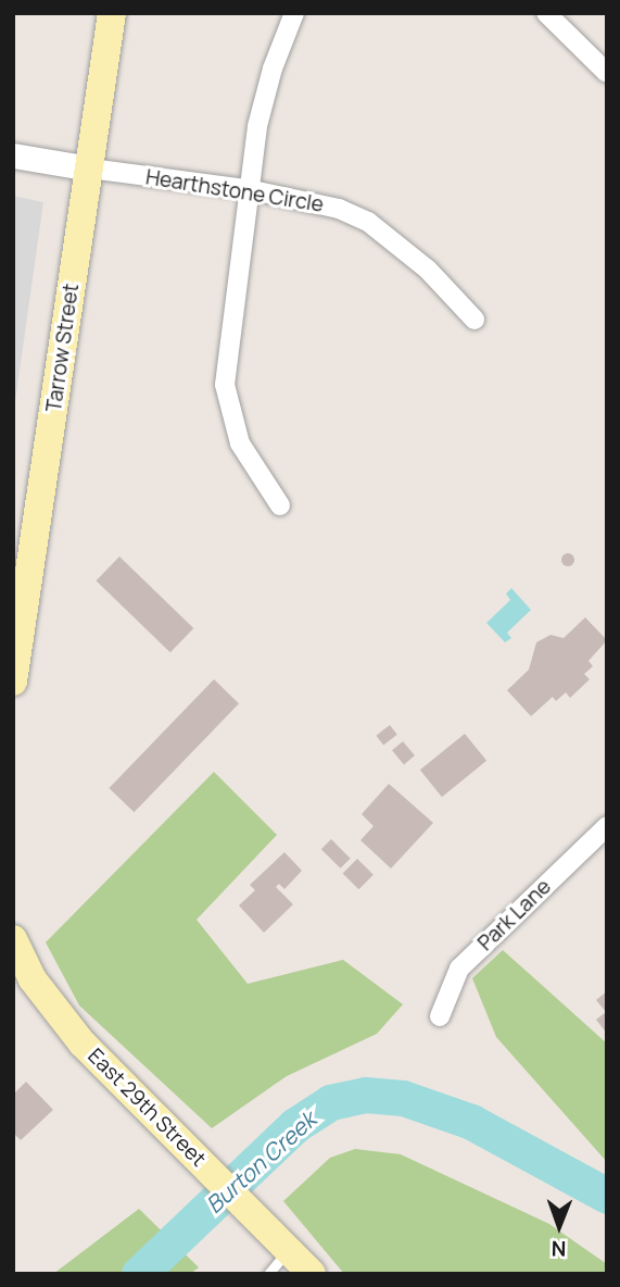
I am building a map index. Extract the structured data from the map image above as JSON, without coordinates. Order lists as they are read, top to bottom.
{
  "streets": {
    "main road": ["Tarrow Street", "East 29th Street"],
    "street": ["Hearthstone Circle", "Park Lane"]
  },
  "crossings": [
    ["Hearthstone Circle", "Tarrow Street"]
  ],
  "water": ["Burton Creek"],
  "north": "bottom"
}
